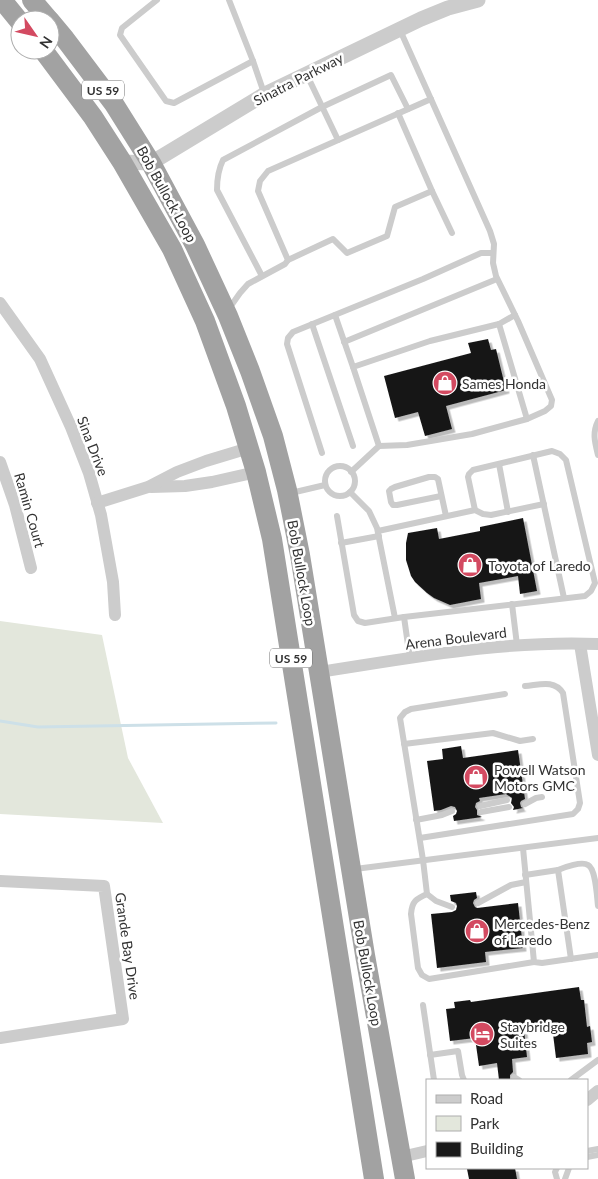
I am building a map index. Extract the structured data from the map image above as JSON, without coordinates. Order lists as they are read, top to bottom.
{
  "streets": {
    "highway": ["US 59", "Bob Bullock Loop"],
    "street": [
      "Sinatra Parkway",
      "Sina Drive",
      "Ramin Court",
      "Arena Boulevard",
      "Grande Bay Drive"
    ]
  },
  "crossings": [
    ["Sinatra Parkway", "Bob Bullock Loop"],
    ["Bob Bullock Loop", "Arena Boulevard"]
  ],
  "places": {
    "shop": [
      "Sames Honda",
      "Toyota of Laredo",
      "Powell Watson Motors GMC",
      "Mercedes-Benz of Laredo"
    ],
    "hotel": ["Staybridge Suites"]
  },
  "legend": ["Road", "Park", "Building"],
  "north": "bottom right"
}
